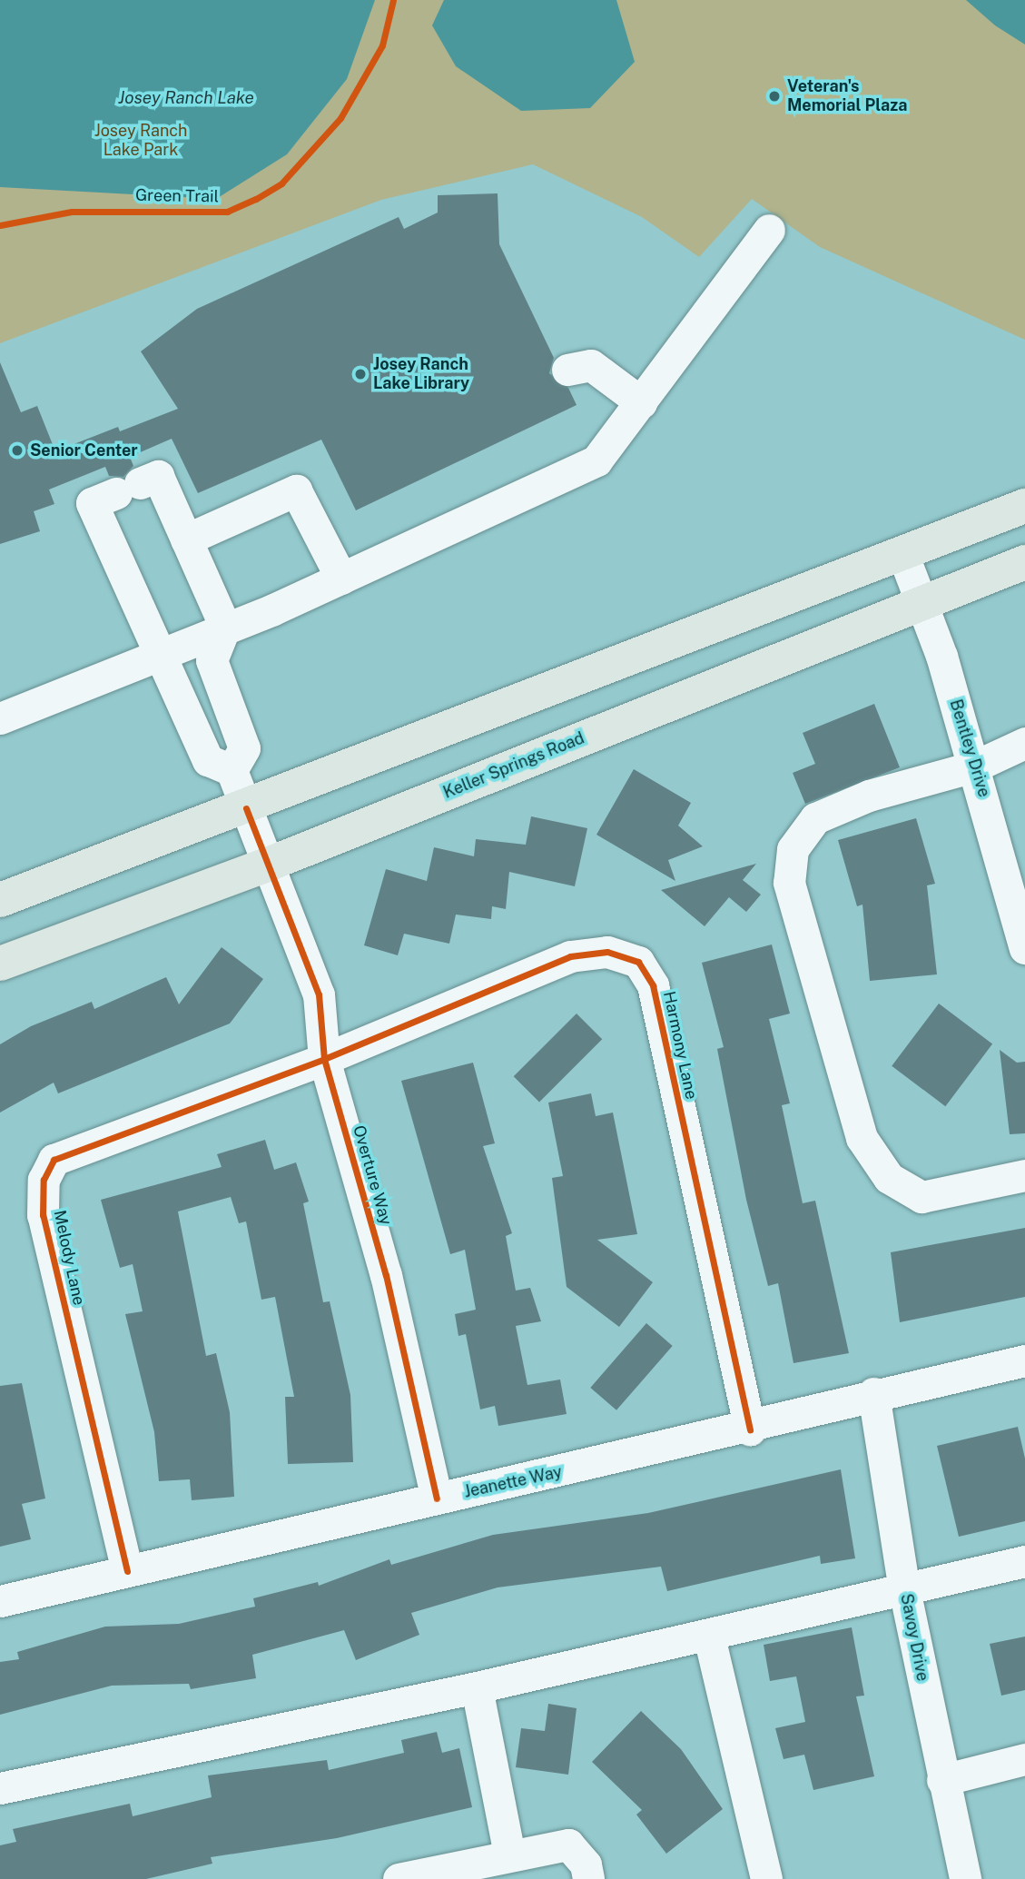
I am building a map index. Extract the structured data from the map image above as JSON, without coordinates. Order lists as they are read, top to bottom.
{
  "streets": {
    "main road": ["Keller Springs Road"],
    "street": [
      "Bentley Drive",
      "Harmony Lane",
      "Overture Way",
      "Melody Lane",
      "Jeanette Way",
      "Savoy Drive"
    ],
    "cycle path": ["Green Trail"]
  },
  "crossings": [
    ["Bentley Drive", "Keller Springs Road"],
    ["Keller Springs Road", "Overture Way"],
    ["Harmony Lane", "Overture Way"],
    ["Harmony Lane", "Melody Lane"],
    ["Harmony Lane", "Jeanette Way"],
    ["Overture Way", "Melody Lane"],
    ["Overture Way", "Jeanette Way"],
    ["Melody Lane", "Jeanette Way"],
    ["Jeanette Way", "Savoy Drive"]
  ],
  "water": ["Josey Ranch Lake"],
  "parks": ["Josey Ranch Lake Park"],
  "places": ["Veteran's Memorial Plaza", "Josey Ranch Lake Library", "Senior Center"]
}
